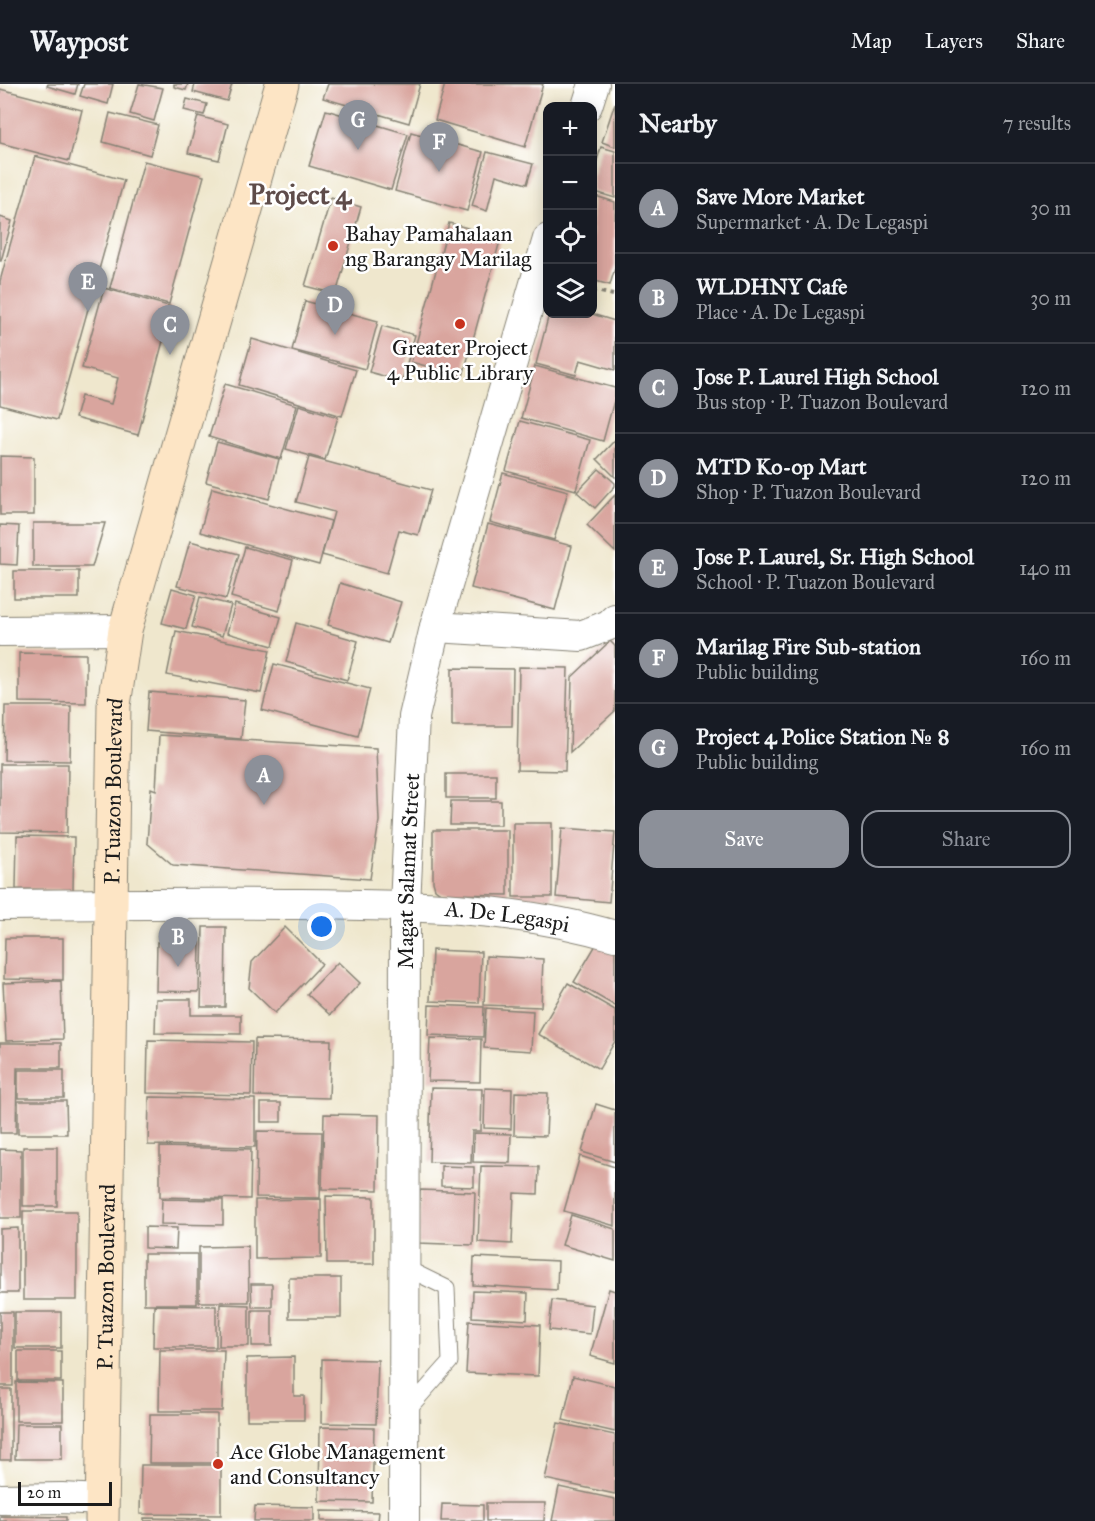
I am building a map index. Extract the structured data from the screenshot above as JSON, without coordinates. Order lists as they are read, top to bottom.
{
  "streets": {
    "main road": ["P. Tuazon Boulevard"],
    "street": ["Magat Salamat Street", "A. De Legaspi"]
  },
  "crossings": [
    ["P. Tuazon Boulevard", "A. De Legaspi"],
    ["Magat Salamat Street", "A. De Legaspi"]
  ],
  "districts": ["Project 4"],
  "places": ["Bahay Pamahalaan ng Barangay Marilag", "Greater Project 4 Public Library", "Ace Globe Management and Consultancy"],
  "scale_bar": "20 m",
  "page": {
    "header": "Waypost",
    "nav": ["Map", "Layers", "Share"],
    "heading": ["Nearby", "7 results"],
    "pins": [
      "G",
      "F",
      "E",
      "D",
      "C",
      "A",
      "B"
    ],
    "map_buttons": ["+", "−"],
    "list": [
      {
        "mark": "A",
        "name": "Save More Market",
        "note": "Supermarket · A. De Legaspi",
        "value": "30 m"
      },
      {
        "mark": "B",
        "name": "WLDHNY Cafe",
        "note": "Place · A. De Legaspi",
        "value": "30 m"
      },
      {
        "mark": "C",
        "name": "Jose P. Laurel High School",
        "note": "Bus stop · P. Tuazon Boulevard",
        "value": "120 m"
      },
      {
        "mark": "D",
        "name": "MTD Ko-op Mart",
        "note": "Shop · P. Tuazon Boulevard",
        "value": "120 m"
      },
      {
        "mark": "E",
        "name": "Jose P. Laurel, Sr. High School",
        "note": "School · P. Tuazon Boulevard",
        "value": "140 m"
      },
      {
        "mark": "F",
        "name": "Marilag Fire Sub-station",
        "note": "Public building",
        "value": "160 m"
      },
      {
        "mark": "G",
        "name": "Project 4 Police Station № 8",
        "note": "Public building",
        "value": "160 m"
      }
    ],
    "buttons": ["Save", "Share"],
    "scale": "20 m"
  }
}
